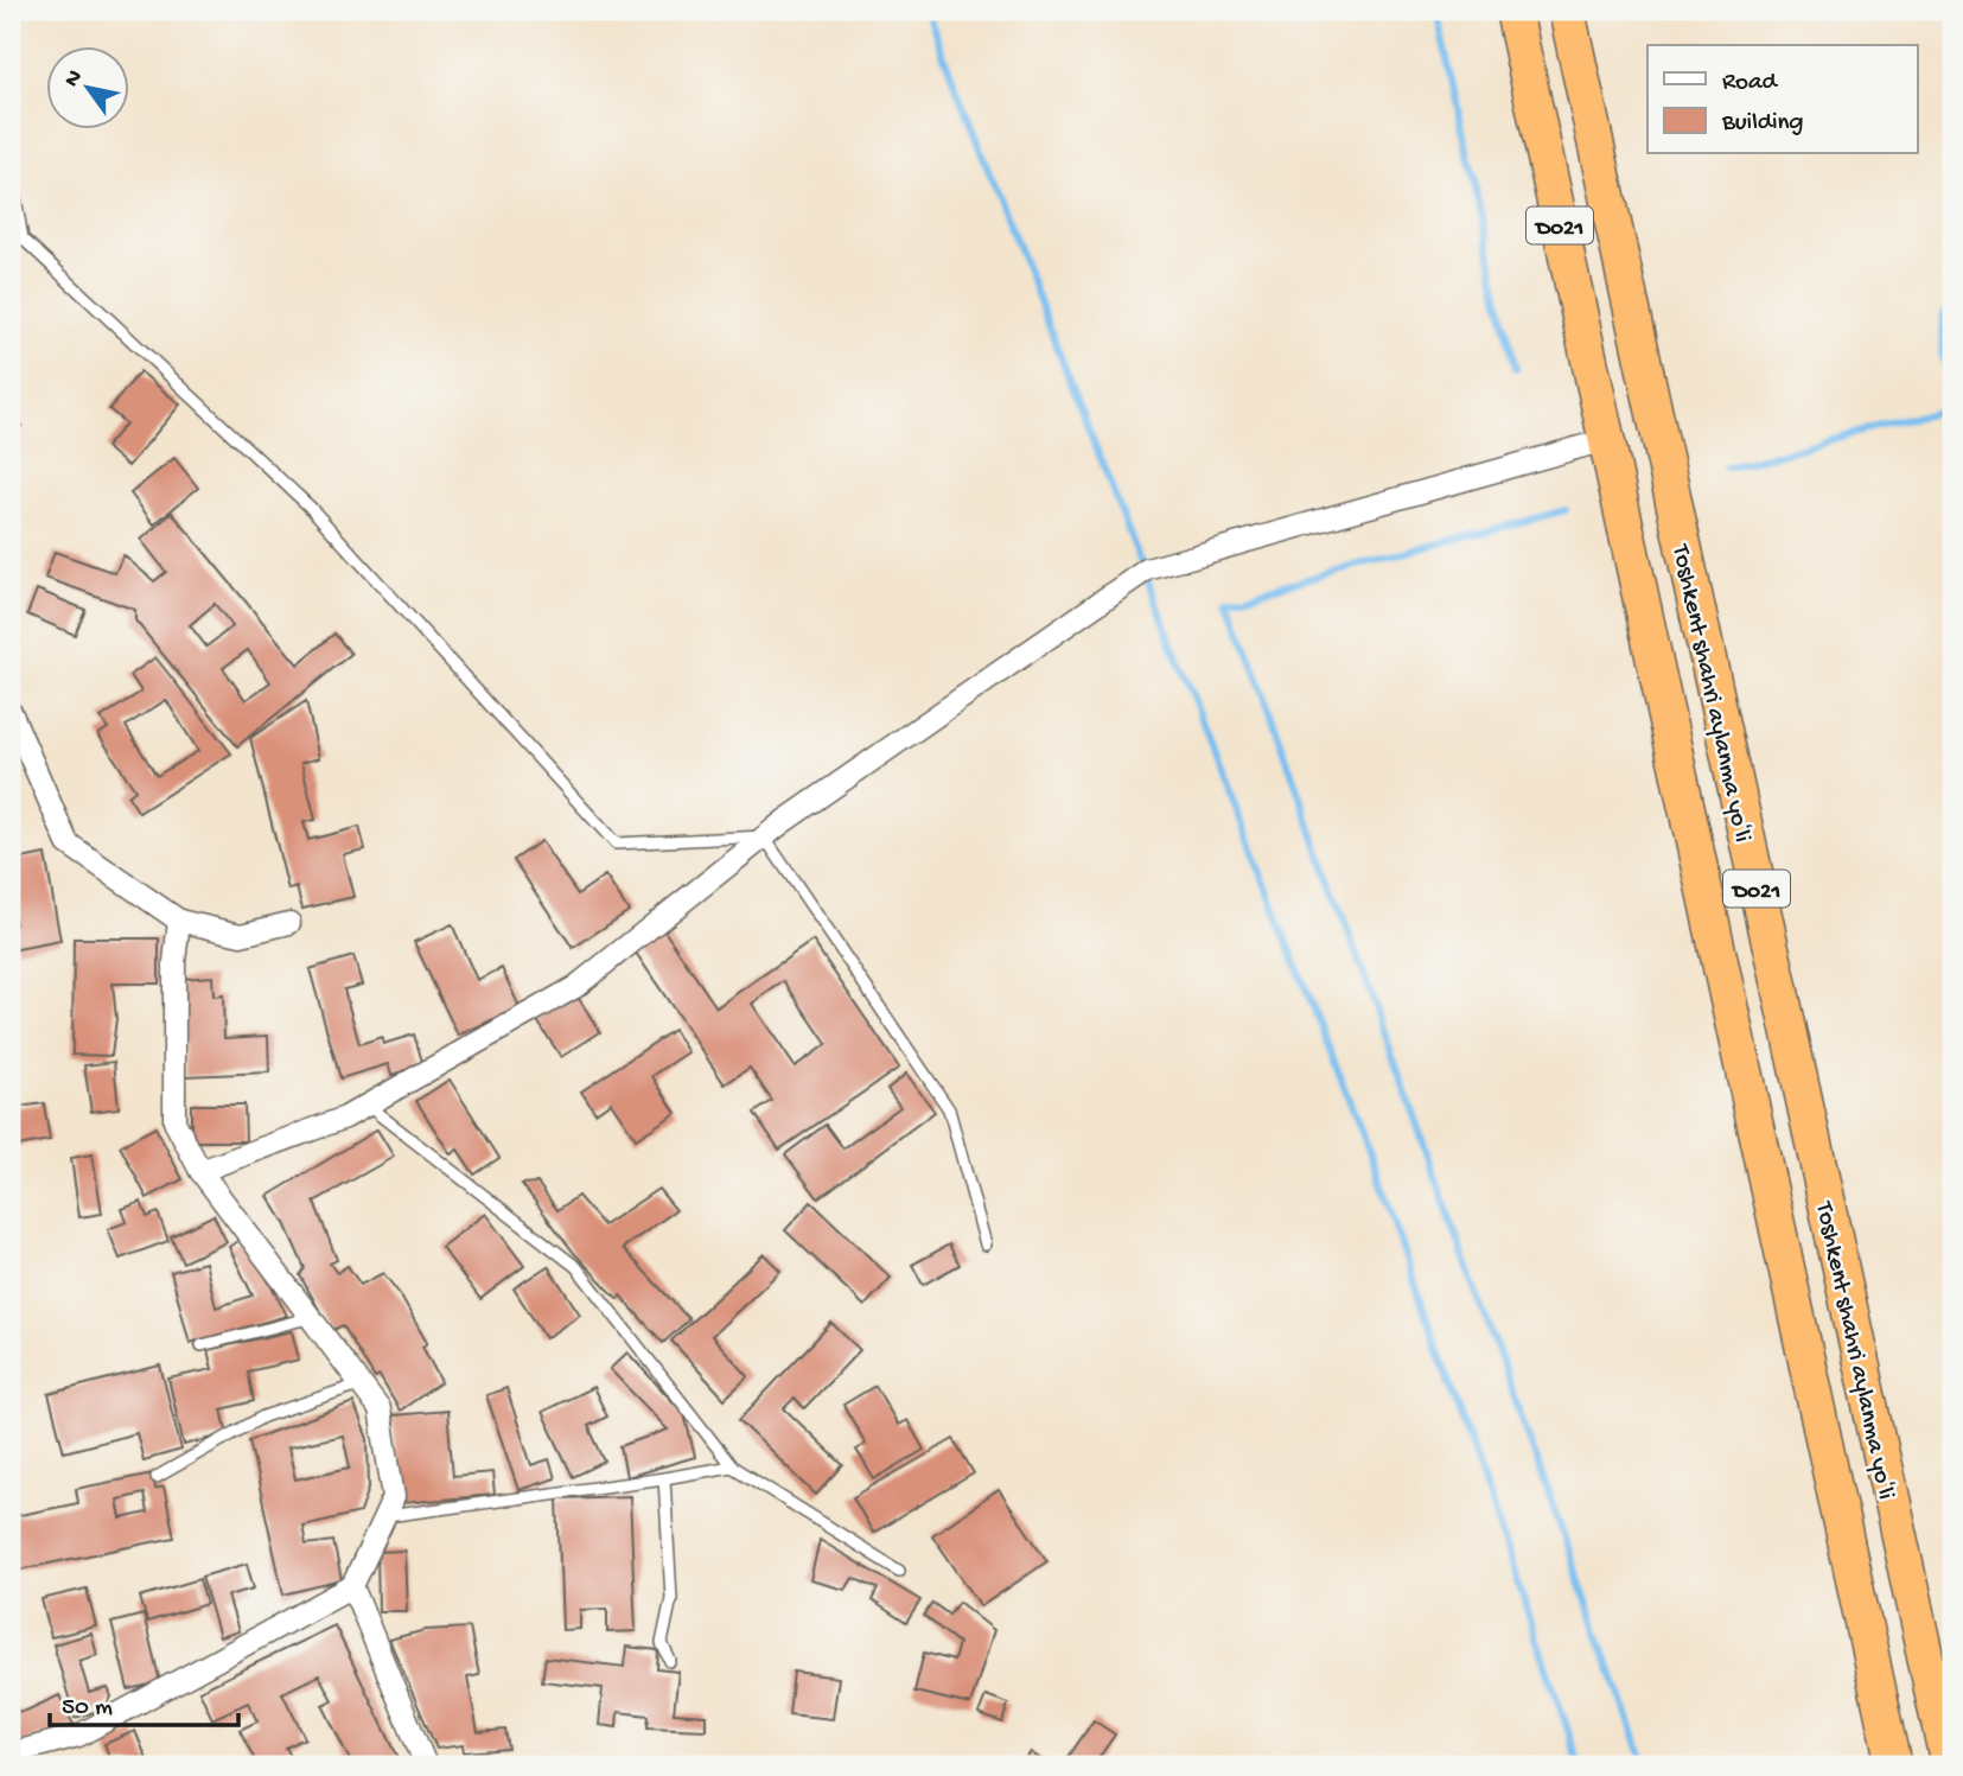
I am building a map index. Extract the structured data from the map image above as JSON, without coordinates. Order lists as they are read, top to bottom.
{
  "streets": {
    "highway": ["D021", "Toshkent shahri aylanma yoʻli"]
  },
  "legend": ["Road", "Building"],
  "scale_bar": "50 m",
  "north": "top left"
}
